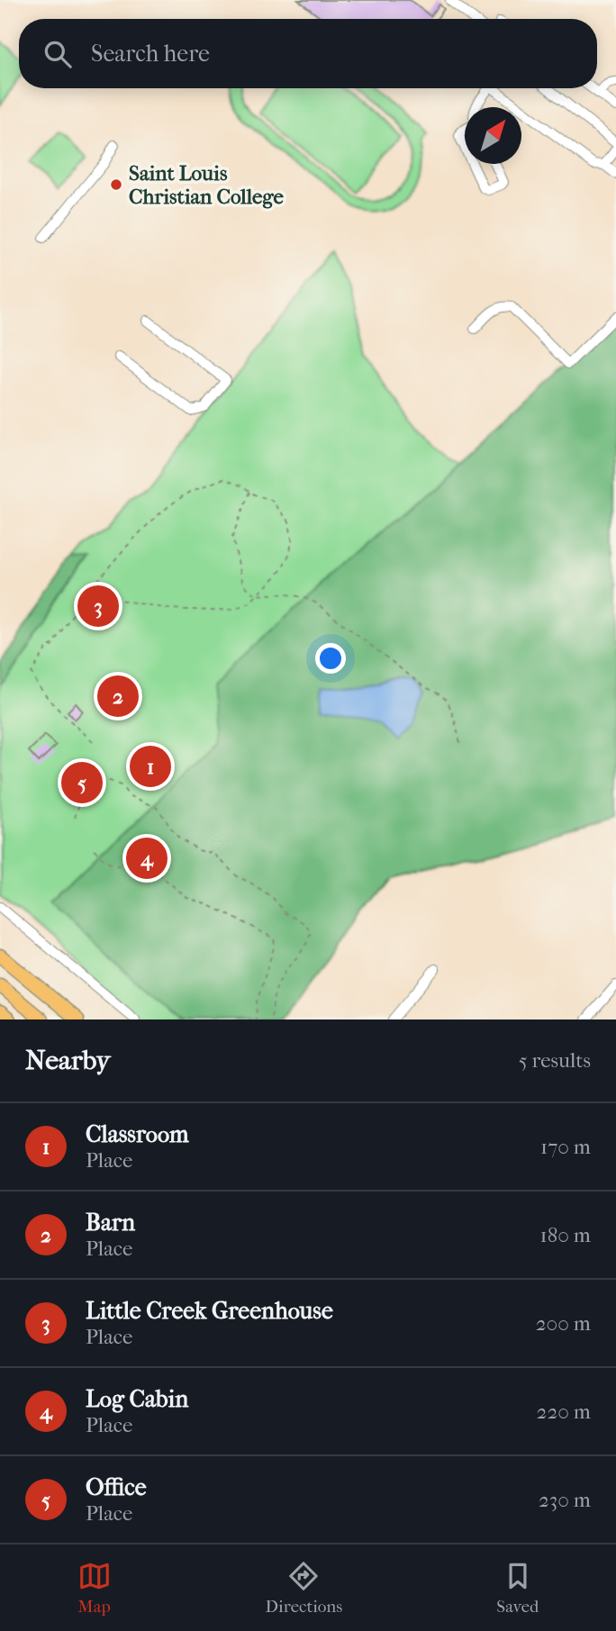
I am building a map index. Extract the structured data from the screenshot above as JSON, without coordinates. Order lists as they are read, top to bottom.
{
  "places": ["Saint Louis Christian College"],
  "north": "top right",
  "page": {
    "search": "Search here",
    "pins": [
      "3",
      "2",
      "1",
      "5",
      "4"
    ],
    "heading": ["Nearby", "5 results"],
    "list": [
      {
        "mark": "1",
        "name": "Classroom",
        "note": "Place",
        "value": "170 m"
      },
      {
        "mark": "2",
        "name": "Barn",
        "note": "Place",
        "value": "180 m"
      },
      {
        "mark": "3",
        "name": "Little Creek Greenhouse",
        "note": "Place",
        "value": "200 m"
      },
      {
        "mark": "4",
        "name": "Log Cabin",
        "note": "Place",
        "value": "220 m"
      },
      {
        "mark": "5",
        "name": "Office",
        "note": "Place",
        "value": "230 m"
      }
    ],
    "nav": ["Map", "Directions", "Saved"]
  }
}
